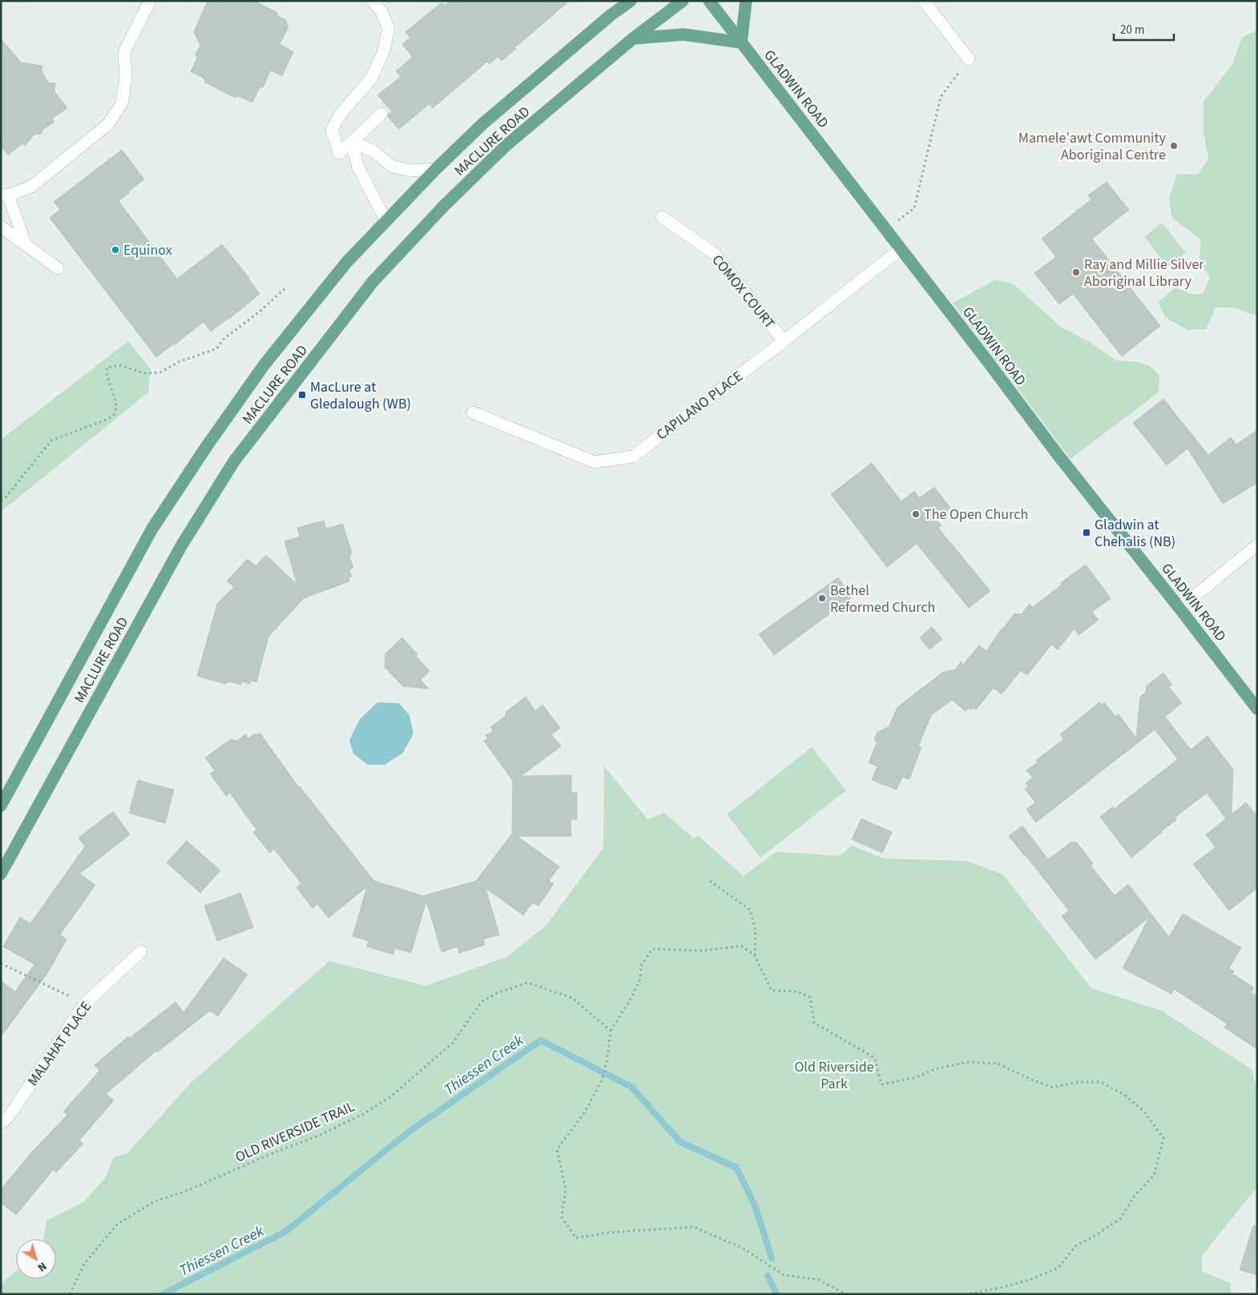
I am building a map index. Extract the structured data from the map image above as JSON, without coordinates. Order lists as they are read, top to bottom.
{
  "streets": {
    "main road": ["GLADWIN ROAD", "MACLURE ROAD"],
    "street": ["COMOX COURT", "CAPILANO PLACE", "MALAHAT PLACE"],
    "path": ["OLD RIVERSIDE TRAIL"]
  },
  "crossings": [
    ["GLADWIN ROAD", "CAPILANO PLACE"],
    ["COMOX COURT", "CAPILANO PLACE"]
  ],
  "water": ["Thiessen Creek"],
  "parks": ["Old Riverside Park"],
  "places": {
    "other": [
      "Mamele'awt Community Aboriginal Centre",
      "Equinox",
      "Ray and Millie Silver Aboriginal Library",
      "The Open Church",
      "Bethel Reformed Church"
    ],
    "transit": ["MacLure at Gledalough (WB)", "Gladwin at Chehalis (NB)"]
  },
  "scale_bar": "20 m",
  "north": "bottom right"
}
